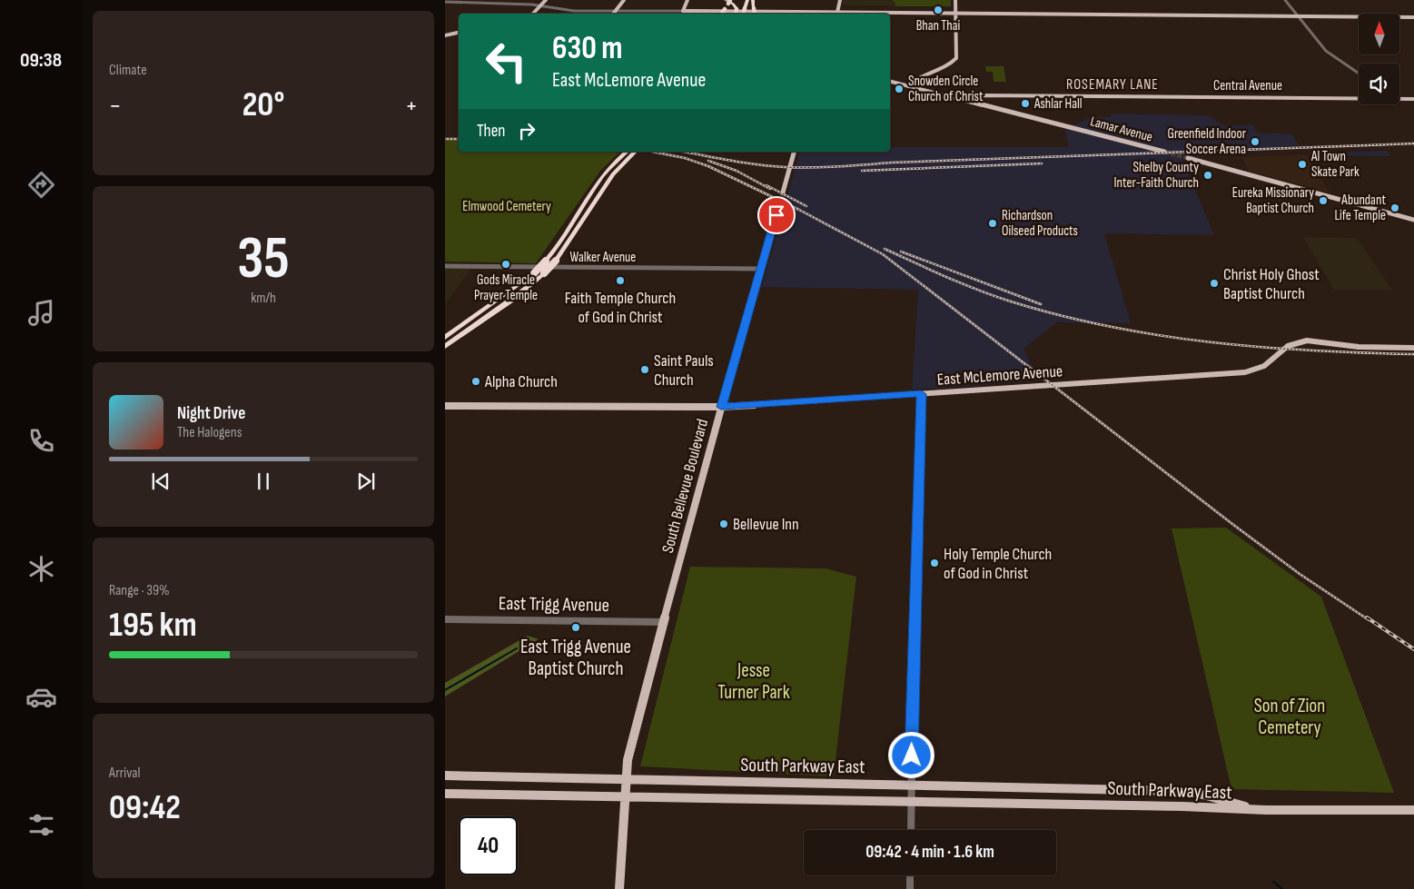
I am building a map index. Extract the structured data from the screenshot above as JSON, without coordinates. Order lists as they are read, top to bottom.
{
  "streets": {
    "main road": [
      "Central Avenue",
      "Lamar Avenue",
      "East McLemore Avenue",
      "South Bellevue Boulevard",
      "South Parkway East"
    ],
    "street": ["Walker Avenue", "East Trigg Avenue"]
  },
  "crossings": [
    ["Central Avenue", "Lamar Avenue"],
    ["Walker Avenue", "South Bellevue Boulevard"],
    ["East McLemore Avenue", "South Bellevue Boulevard"],
    ["South Bellevue Boulevard", "East Trigg Avenue"],
    ["South Bellevue Boulevard", "South Parkway East"]
  ],
  "districts": ["ROSEMARY LANE"],
  "parks": ["Elmwood Cemetery", "Jesse Turner Park", "Son of Zion Cemetery"],
  "places": [
    "Bhan Thai",
    "Snowden Circle Church of Christ",
    "Ashlar Hall",
    "Greenfield Indoor Soccer Arena",
    "Al Town Skate Park",
    "Shelby County Inter-Faith Church",
    "Eureka Missionary Baptist Church",
    "Abundant Life Temple",
    "Richardson Oilseed Products",
    "Gods Miracle Prayer Temple",
    "Faith Temple Church of God in Christ",
    "Christ Holy Ghost Baptist Church",
    "Saint Pauls Church",
    "Alpha Church",
    "Bellevue Inn",
    "Holy Temple Church of God in Christ",
    "East Trigg Avenue Baptist Church"
  ],
  "north": "top",
  "page": {
    "tabs": "09:38",
    "tile": [
      "Climate",
      ["35", "km/h"],
      ["Range · 39%", "195 km"],
      ["Arrival", "09:42"]
    ],
    "turn": ["630 m", "East McLemore Avenue"],
    "heat": ["−", "20°", "+"],
    "then": "Then",
    "song": ["Night Drive", "The Halogens"],
    "limit": "40",
    "trip": "09:42 · 4 min · 1.6 km"
  }
}
